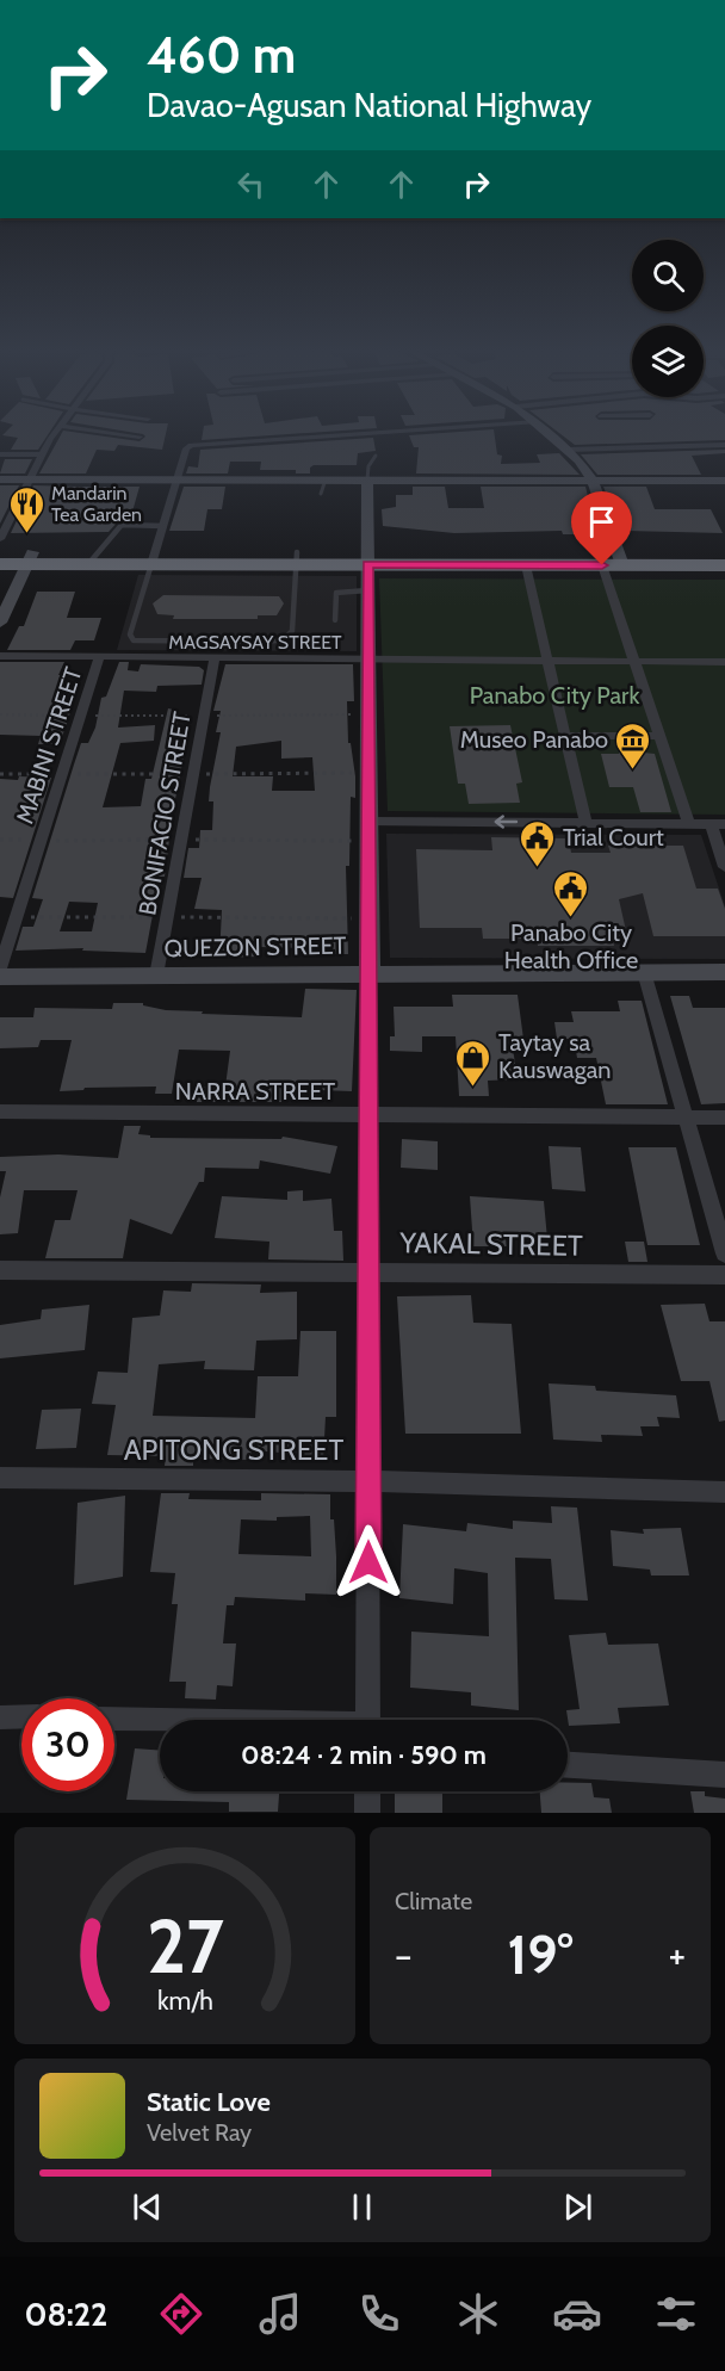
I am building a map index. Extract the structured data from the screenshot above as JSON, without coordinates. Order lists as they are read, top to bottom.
{
  "streets": {
    "street": [
      "MAGSAYSAY STREET",
      "MABINI STREET",
      "BONIFACIO STREET",
      "QUEZON STREET",
      "NARRA STREET",
      "YAKAL STREET",
      "APITONG STREET"
    ]
  },
  "crossings": [
    ["MAGSAYSAY STREET", "MABINI STREET"],
    ["MAGSAYSAY STREET", "BONIFACIO STREET"],
    ["BONIFACIO STREET", "QUEZON STREET"]
  ],
  "parks": ["Panabo City Park"],
  "places": {
    "restaurant": ["Mandarin Tea Garden"],
    "museum": ["Museo Panabo"],
    "public building": ["Trial Court", "Panabo City Health Office"],
    "shop": ["Taytay sa Kauswagan"]
  },
  "page": {
    "turn": ["460 m", "Davao-Agusan National Highway"],
    "limit": "30",
    "trip": "08:24 · 2 min · 590 m",
    "tile": "Climate",
    "heat": ["−", "19°", "+"],
    "song": ["Static Love", "Velvet Ray"],
    "tabs": "08:22",
    "gauge": ["27", "km/h"]
  }
}
